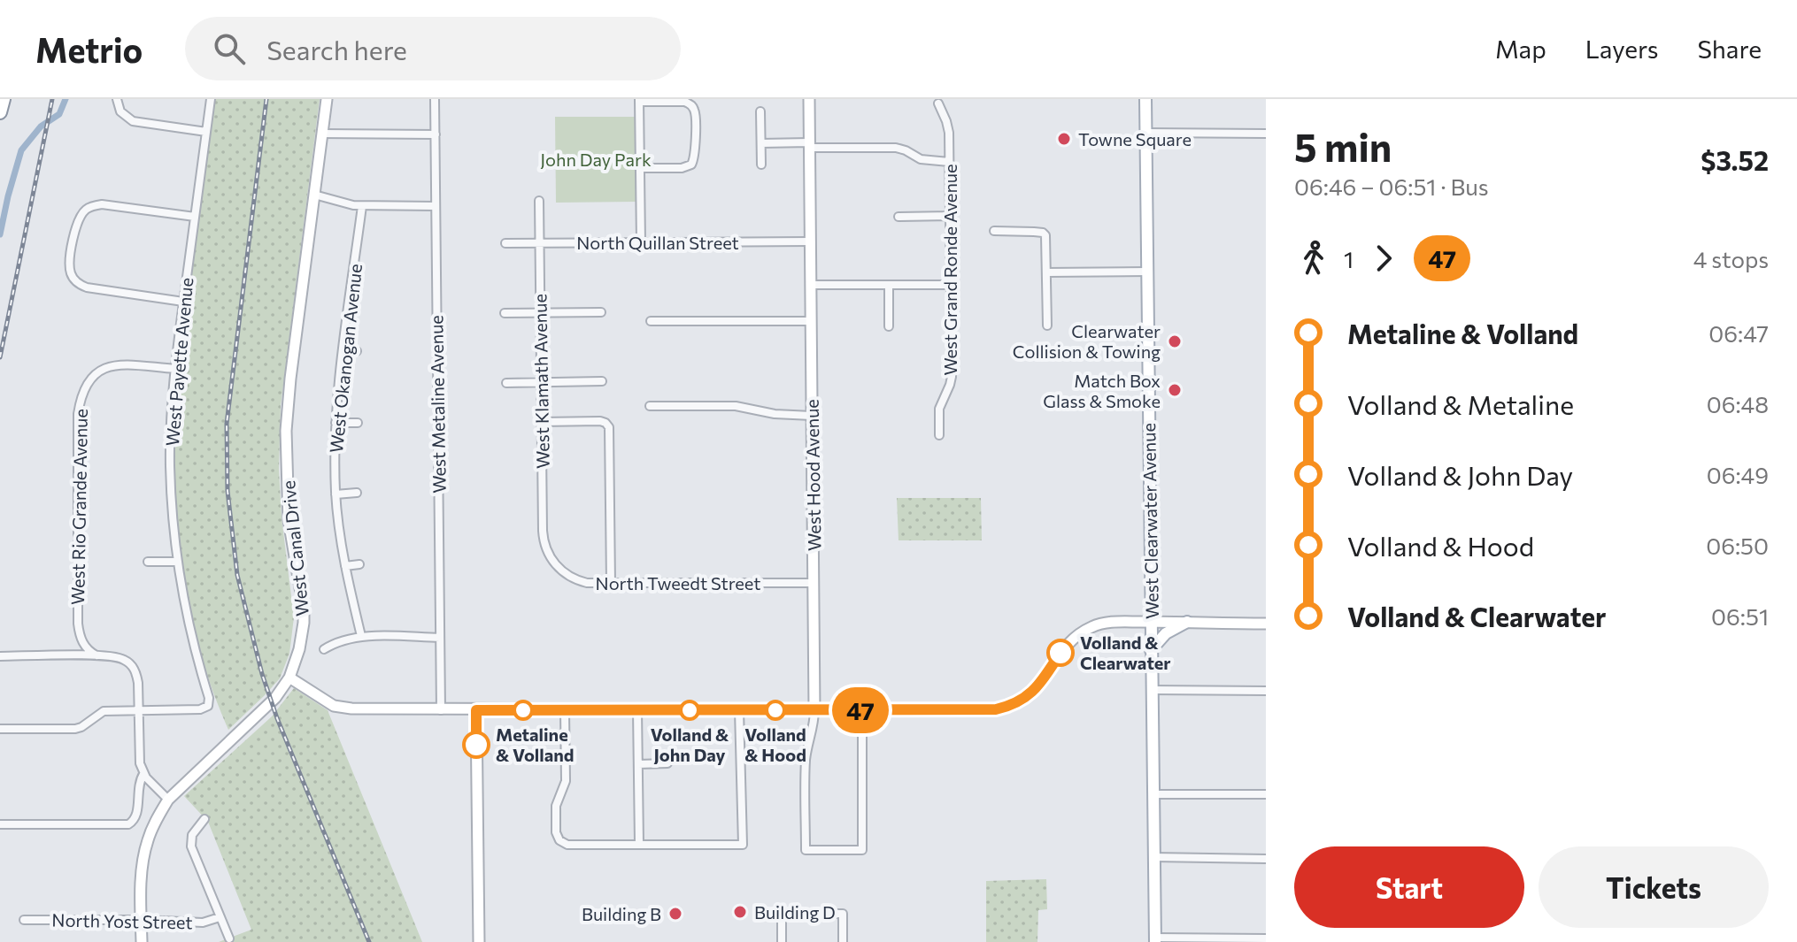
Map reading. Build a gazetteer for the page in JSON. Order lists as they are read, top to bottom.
{
  "streets": {
    "main road": ["West Clearwater Avenue"],
    "street": [
      "North Quillan Street",
      "West Grand Ronde Avenue",
      "West Okanogan Avenue",
      "West Payette Avenue",
      "West Klamath Avenue",
      "West Metaline Avenue",
      "West Hood Avenue",
      "West Rio Grande Avenue",
      "West Canal Drive",
      "North Tweedt Street",
      "North Yost Street"
    ]
  },
  "crossings": [
    ["North Quillan Street", "West Klamath Avenue"],
    ["North Quillan Street", "West Hood Avenue"],
    ["West Payette Avenue", "West Rio Grande Avenue"],
    ["West Klamath Avenue", "North Tweedt Street"],
    ["West Hood Avenue", "North Tweedt Street"],
    ["West Canal Drive", "North Yost Street"]
  ],
  "parks": ["John Day Park"],
  "places": [
    "Towne Square",
    "Clearwater Collision & Towing",
    "Match Box Glass & Smoke",
    "Volland & Clearwater",
    "Volland & John Day",
    "Volland & Hood",
    "Metaline & Volland",
    "Building D",
    "Building B"
  ],
  "lines": ["bus line 47"],
  "page": {
    "header": "Metrio",
    "search": "Search here",
    "nav": ["Map", "Layers", "Share"],
    "on_map": "47",
    "heading": ["5 min", "06:46 – 06:51 · Bus", "$3.52"],
    "legs": ["1", "47", "4 stops"],
    "list": [
      {
        "name": "Metaline & Volland",
        "value": "06:47"
      },
      {
        "name": "Volland & Metaline",
        "value": "06:48"
      },
      {
        "name": "Volland & John Day",
        "value": "06:49"
      },
      {
        "name": "Volland & Hood",
        "value": "06:50"
      },
      {
        "name": "Volland & Clearwater",
        "value": "06:51"
      }
    ],
    "buttons": ["Start", "Tickets"]
  }
}
